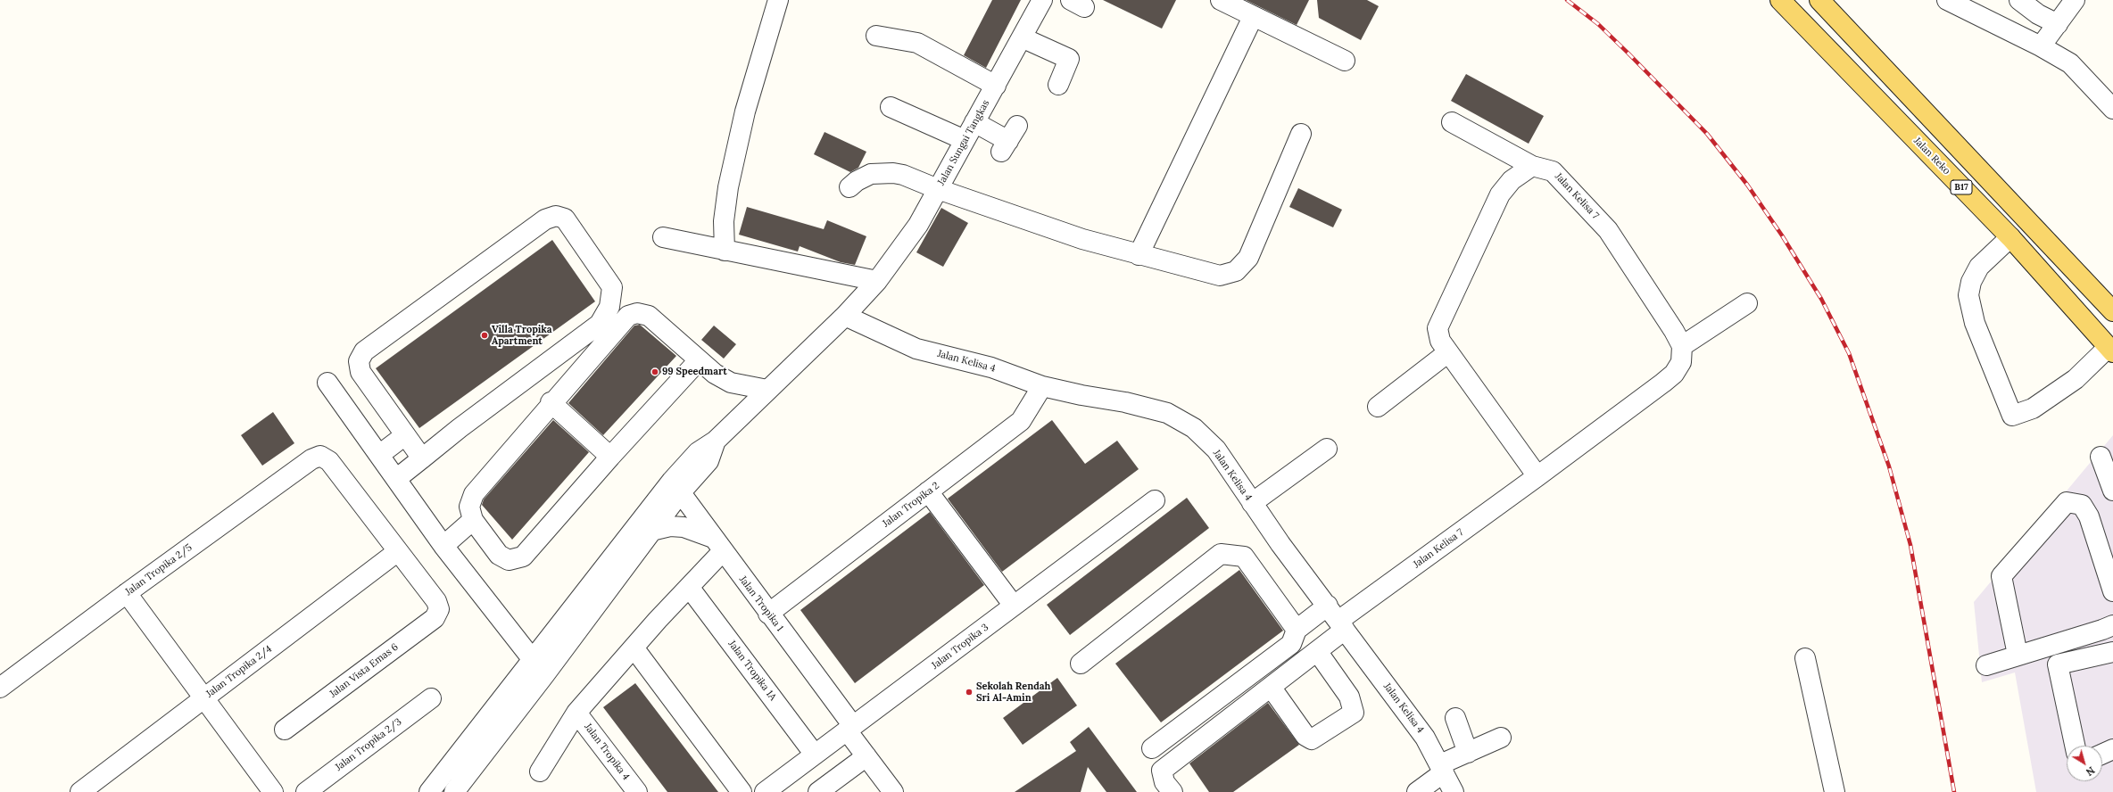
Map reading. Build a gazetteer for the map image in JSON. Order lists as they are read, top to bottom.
{
  "streets": {
    "main road": ["Jalan Reko", "B17"],
    "street": [
      "Jalan Sungai Tangkas",
      "Jalan Kelisa 7",
      "Jalan Kelisa 4",
      "Jalan Tropika 2",
      "Jalan Tropika 2/5",
      "Jalan Tropika 1",
      "Jalan Tropika 3",
      "Jalan Vista Emas 6",
      "Jalan Tropika 1A",
      "Jalan Tropika 2/4",
      "Jalan Tropika 2/3",
      "Jalan Tropika 4"
    ]
  },
  "crossings": [
    ["Jalan Sungai Tangkas", "Jalan Kelisa 4"],
    ["Jalan Kelisa 7", "Jalan Kelisa 4"],
    ["Jalan Kelisa 4", "Jalan Tropika 2"],
    ["Jalan Tropika 2", "Jalan Tropika 1"],
    ["Jalan Tropika 2/5", "Jalan Vista Emas 6"],
    ["Jalan Tropika 2/5", "Jalan Tropika 2/4"],
    ["Jalan Tropika 1", "Jalan Tropika 3"],
    ["Jalan Tropika 3", "Jalan Tropika 1A"],
    ["Jalan Vista Emas 6", "Jalan Tropika 2/4"]
  ],
  "places": ["Villa Tropika Apartment", "99 Speedmart", "Sekolah Rendah Sri Al-Amin"],
  "north": "bottom right"
}
